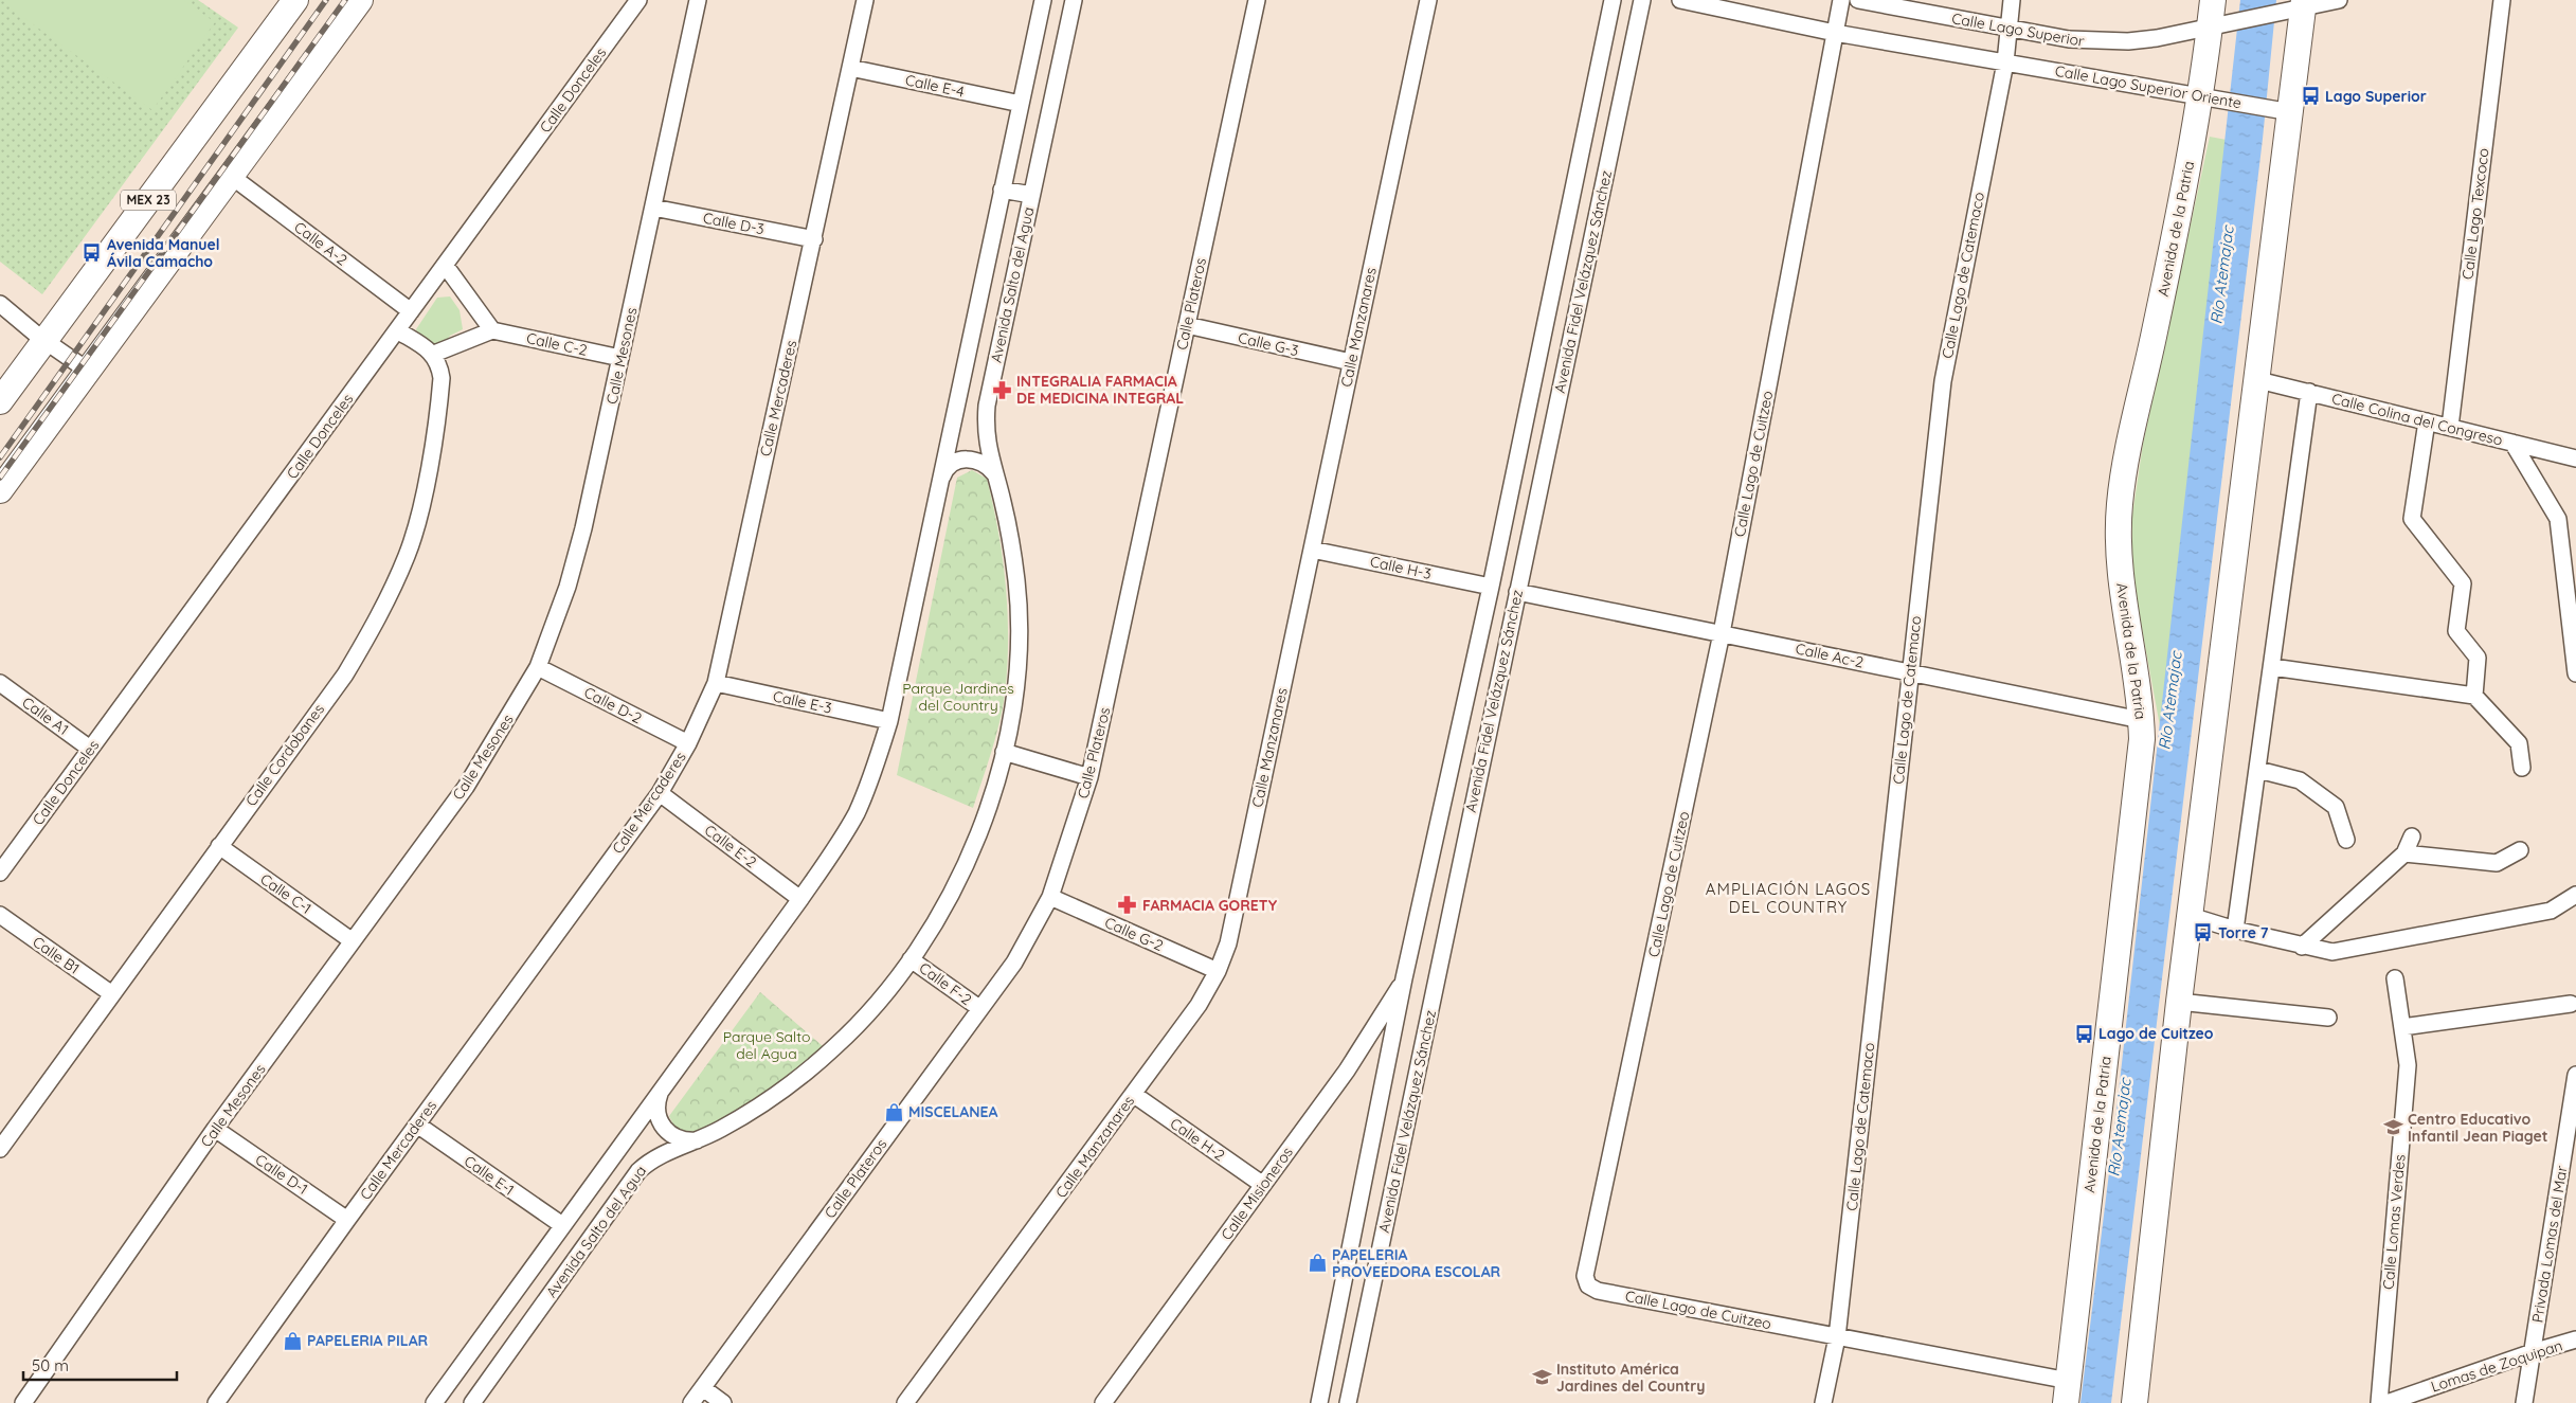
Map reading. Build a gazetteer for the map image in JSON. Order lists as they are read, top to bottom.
{
  "streets": {
    "main road": ["MEX 23", "Avenida de la Patria"],
    "street": [
      "Calle Lago Superior",
      "Calle E-4",
      "Calle Lago Superior Oriente",
      "Calle Donceles",
      "Calle Lago Texcoco",
      "Calle D-3",
      "Calle A-2",
      "Calle Lago de Catemaco",
      "Avenida Fidel Velázquez Sánchez",
      "Avenida Salto del Agua",
      "Calle Plateros",
      "Calle Manzanares",
      "Calle C-2",
      "Calle G-3",
      "Calle Mesones",
      "Calle Mercaderes",
      "Calle Colina del Congreso",
      "Calle Lago de Cuitzeo",
      "Calle H-3",
      "Calle Ac-2",
      "Calle E-3",
      "Calle D-2",
      "Calle A1",
      "Calle Cordobanes",
      "Calle E-2",
      "Calle C-1",
      "Calle G-2",
      "Calle B1",
      "Calle F-2",
      "Calle H-2",
      "Calle D-1",
      "Calle E-1",
      "Calle Misioneros",
      "Calle Lomas Verdes",
      "Privada Lomas del Mar",
      "Lomas de Zoquipan"
    ]
  },
  "crossings": [
    ["Calle Lago Superior", "Avenida de la Patria"],
    ["Calle Lago Superior", "Calle Lago de Catemaco"],
    ["Calle E-4", "Avenida Salto del Agua"],
    ["Calle E-4", "Calle Mercaderes"],
    ["Calle Lago Superior Oriente", "Avenida de la Patria"],
    ["Calle Lago Superior Oriente", "Calle Lago de Catemaco"],
    ["Calle Donceles", "Calle A-2"],
    ["Calle Donceles", "Calle A1"],
    ["Calle Lago Texcoco", "Calle Colina del Congreso"],
    ["Calle D-3", "Calle Mesones"],
    ["Calle D-3", "Calle Mercaderes"],
    ["Avenida de la Patria", "Calle Lago de Cuitzeo"],
    ["Avenida de la Patria", "Calle Ac-2"],
    ["Calle Lago de Catemaco", "Calle Lago de Cuitzeo"],
    ["Calle Lago de Catemaco", "Calle Ac-2"],
    ["Avenida Fidel Velázquez Sánchez", "Calle H-3"],
    ["Avenida Fidel Velázquez Sánchez", "Calle Ac-2"],
    ["Avenida Fidel Velázquez Sánchez", "Calle Misioneros"],
    ["Avenida Salto del Agua", "Calle E-3"],
    ["Avenida Salto del Agua", "Calle E-2"],
    ["Avenida Salto del Agua", "Calle F-2"],
    ["Avenida Salto del Agua", "Calle E-1"],
    ["Calle Plateros", "Calle G-3"],
    ["Calle Plateros", "Calle G-2"],
    ["Calle Plateros", "Calle F-2"],
    ["Calle Manzanares", "Calle G-3"],
    ["Calle Manzanares", "Calle H-3"],
    ["Calle Manzanares", "Calle G-2"],
    ["Calle Manzanares", "Calle H-2"],
    ["Calle C-2", "Calle Mesones"],
    ["Calle Mesones", "Calle D-2"],
    ["Calle Mesones", "Calle C-1"],
    ["Calle Mesones", "Calle D-1"],
    ["Calle Mercaderes", "Calle E-3"],
    ["Calle Mercaderes", "Calle D-2"],
    ["Calle Mercaderes", "Calle E-2"],
    ["Calle Mercaderes", "Calle D-1"],
    ["Calle Mercaderes", "Calle E-1"],
    ["Calle Lago de Cuitzeo", "Calle Ac-2"],
    ["Calle Cordobanes", "Calle C-1"],
    ["Calle Cordobanes", "Calle B1"],
    ["Calle H-2", "Calle Misioneros"],
    ["Privada Lomas del Mar", "Lomas de Zoquipan"]
  ],
  "districts": ["AMPLIACIÓN LAGOS DEL COUNTRY"],
  "water": ["Río Atemajac"],
  "parks": ["Parque Jardines del Country", "Parque Salto del Agua"],
  "places": {
    "bus stop": [
      "Lago Superior",
      "Avenida Manuel Ávila Camacho",
      "Torre 7",
      "Lago de Cuitzeo"
    ],
    "pharmacy": ["INTEGRALIA FARMACIA DE MEDICINA INTEGRAL", "FARMACIA GORETY"],
    "shop": ["MISCELANEA", "PAPELERIA PROVEEDORA ESCOLAR", "PAPELERIA PILAR"],
    "school or university": ["Centro Educativo Infantil Jean Piaget", "Instituto América Jardines del Country"]
  },
  "scale_bar": "50 m"
}
